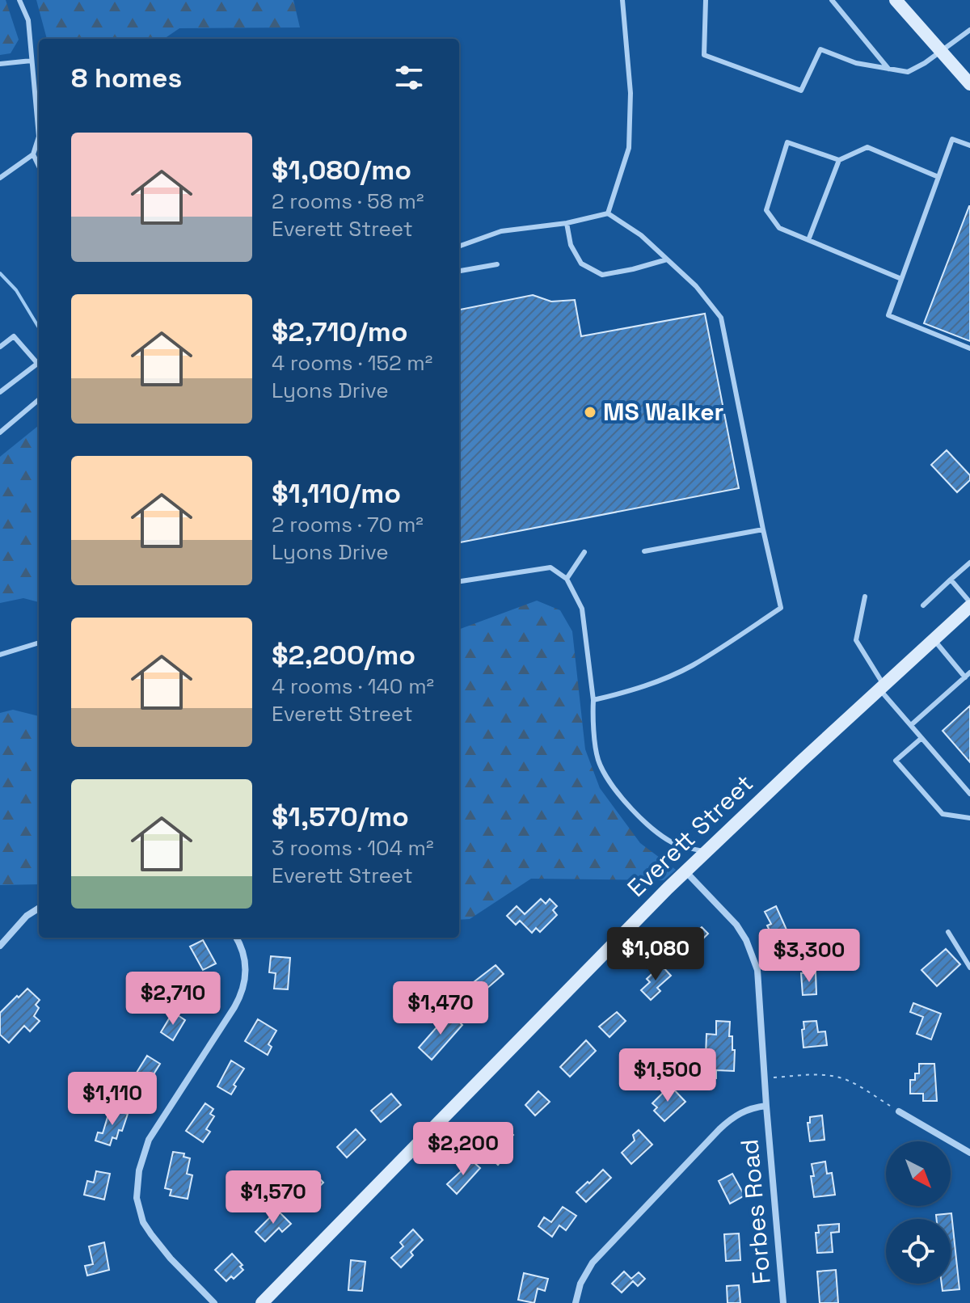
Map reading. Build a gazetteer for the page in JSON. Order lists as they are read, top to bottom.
{
  "streets": {
    "street": ["Everett Street", "Forbes Road"]
  },
  "crossings": [
    ["Everett Street", "Forbes Road"]
  ],
  "places": ["MS Walker"],
  "north": "bottom right",
  "page": {
    "heading": "8 homes",
    "list": [
      {
        "name": "$1,080/mo",
        "note": "2 rooms · 58 m² · Everett Street"
      },
      {
        "name": "$2,710/mo",
        "note": "4 rooms · 152 m² · Lyons Drive"
      },
      {
        "name": "$1,110/mo",
        "note": "2 rooms · 70 m² · Lyons Drive"
      },
      {
        "name": "$2,200/mo",
        "note": "4 rooms · 140 m² · Everett Street"
      },
      {
        "name": "$1,570/mo",
        "note": "3 rooms · 104 m² · Everett Street"
      }
    ],
    "price": [
      "$1,080",
      "$3,300",
      "$2,710",
      "$1,470",
      "$1,500",
      "$1,110",
      "$2,200",
      "$1,570"
    ]
  }
}
